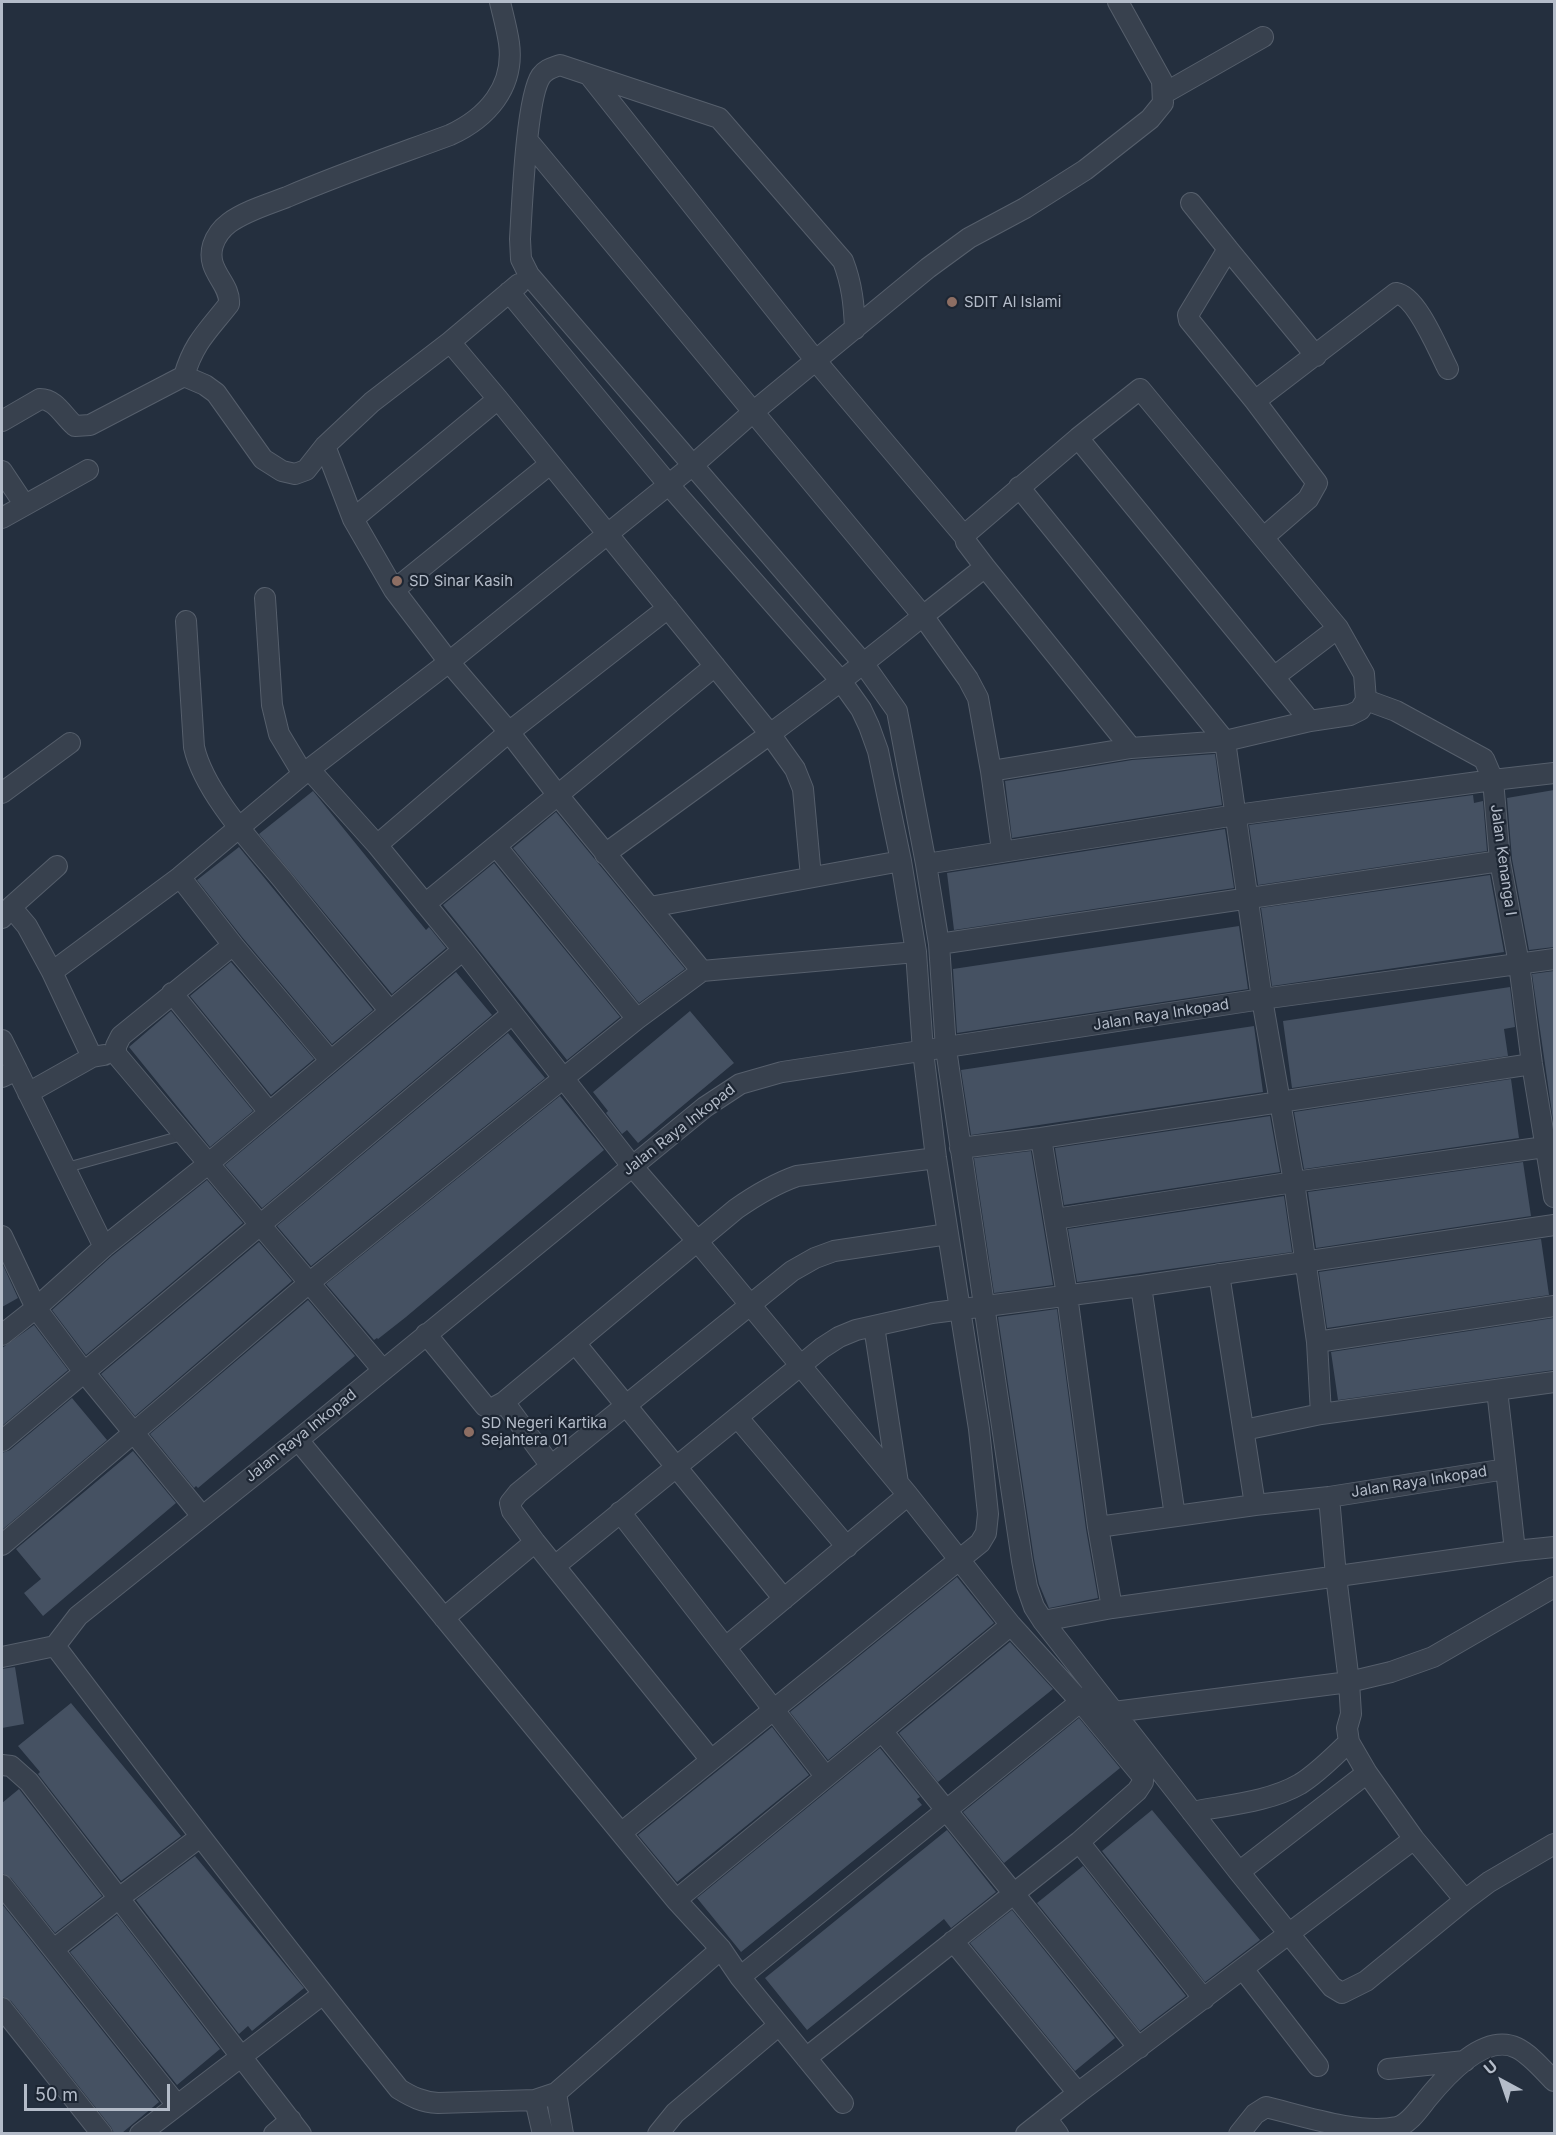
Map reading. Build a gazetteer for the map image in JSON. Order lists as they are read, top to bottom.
{
  "streets": {
    "street": ["Jalan Kenanga I", "Jalan Raya Inkopad"]
  },
  "crossings": [
    ["Jalan Kenanga I", "Jalan Raya Inkopad"]
  ],
  "places": ["SDIT Al Islami", "SD Sinar Kasih", "SD Negeri Kartika Sejahtera 01"],
  "scale_bar": "50 m",
  "north": "top left"
}
